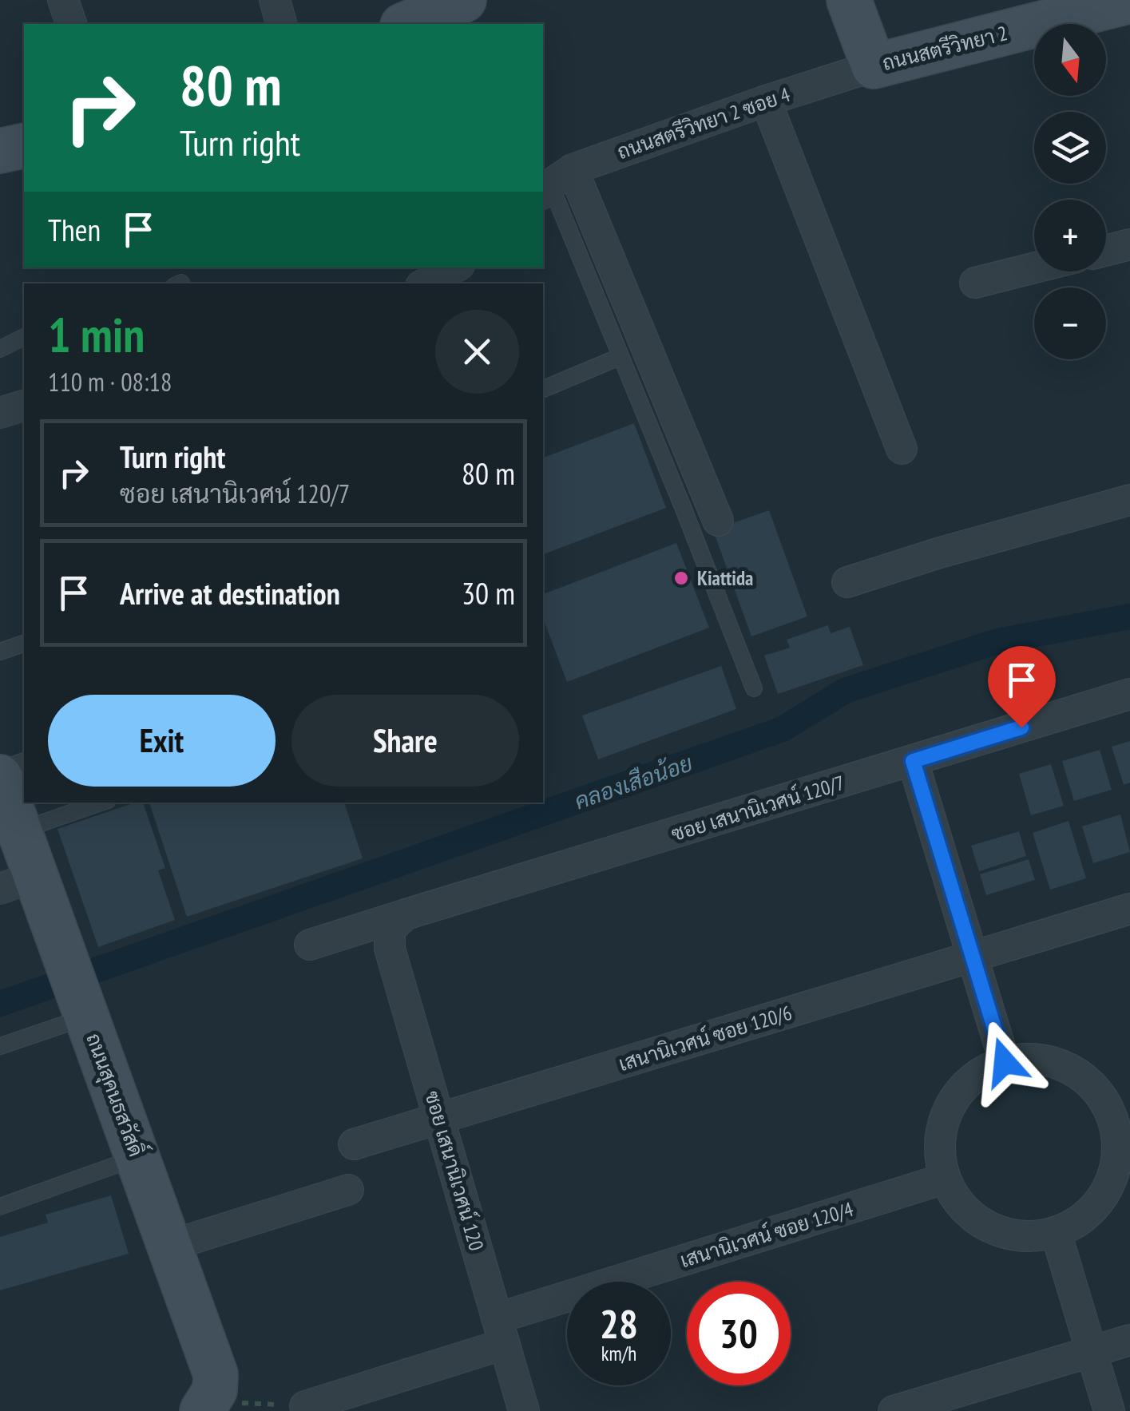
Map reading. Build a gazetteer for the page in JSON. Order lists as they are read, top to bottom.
{
  "streets": {
    "main road": ["ถนนสตรีวิทยา 2", "ถนนสุคนธสวัสดิ์"],
    "street": [
      "ถนนสตรีวิทยา 2 ซอย 4",
      "ซอย เสนานิเวศน์ 120/7",
      "เสนานิเวศน์ ซอย 120/6",
      "ซอย เสนานิเวศน์ 120",
      "เสนานิเวศน์ ซอย 120/4"
    ]
  },
  "crossings": [
    ["ถนนสตรีวิทยา 2", "ถนนสตรีวิทยา 2 ซอย 4"],
    ["ซอย เสนานิเวศน์ 120/7", "ซอย เสนานิเวศน์ 120"],
    ["เสนานิเวศน์ ซอย 120/6", "ซอย เสนานิเวศน์ 120"],
    ["ซอย เสนานิเวศน์ 120", "เสนานิเวศน์ ซอย 120/4"]
  ],
  "water": ["คลองเสือน้อย"],
  "places": ["Kiattida"],
  "north": "bottom",
  "page": {
    "map_buttons": ["+", "−"],
    "turn": ["80 m", "Turn right"],
    "then": "Then",
    "heading": ["1 min", "110 m · 08:18"],
    "list": [
      {
        "name": "Turn right",
        "note": "ซอย เสนานิเวศน์ 120/7",
        "value": "80 m"
      },
      {
        "name": "Arrive at destination",
        "value": "30 m"
      }
    ],
    "buttons": ["Exit", "Share"],
    "speed": "28 km/h",
    "limit": "30"
  }
}
